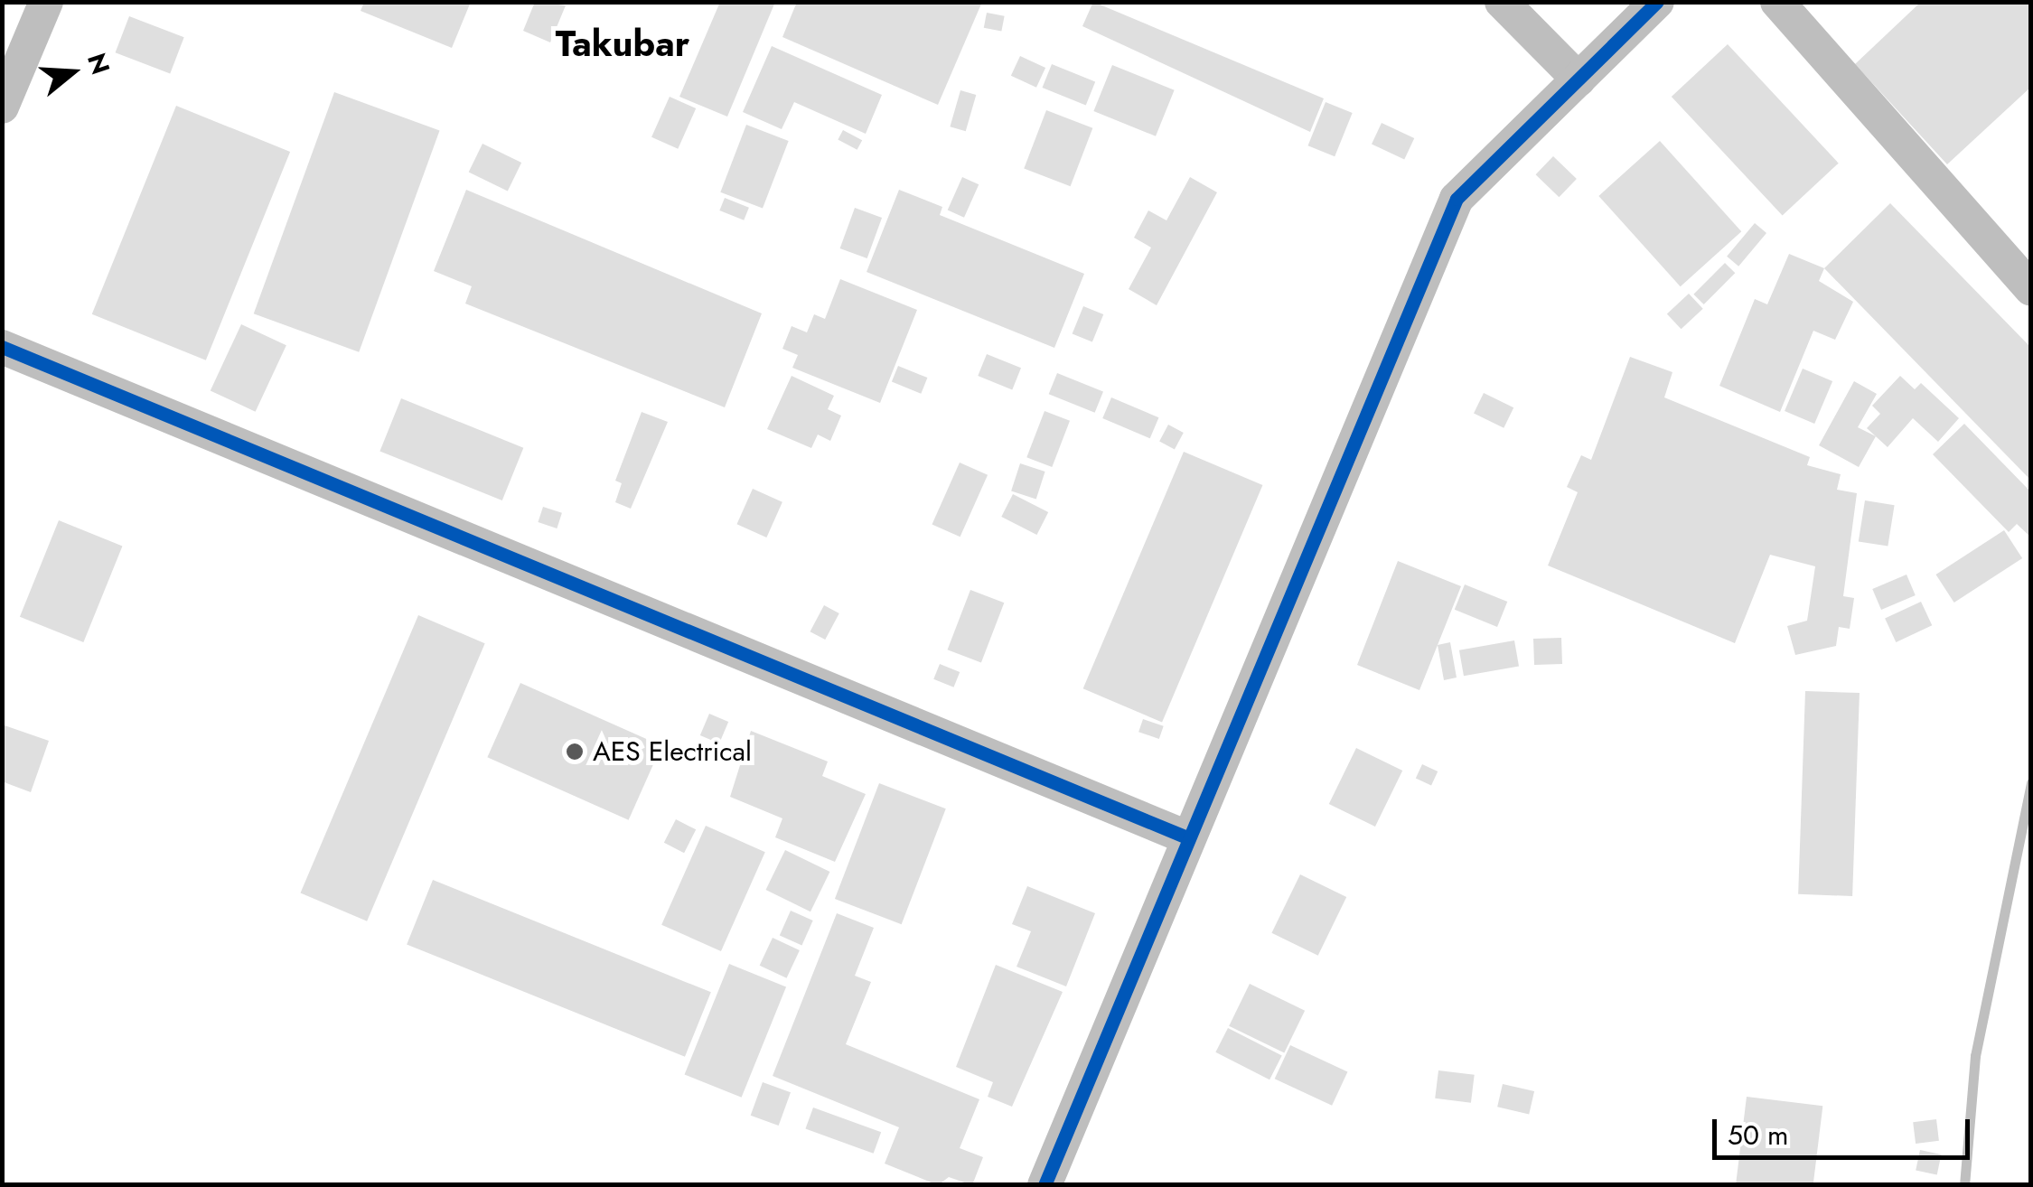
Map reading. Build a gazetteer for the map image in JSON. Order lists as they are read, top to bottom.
{
  "districts": ["Takubar"],
  "places": ["AES Electrical"],
  "scale_bar": "50 m",
  "north": "right"
}
